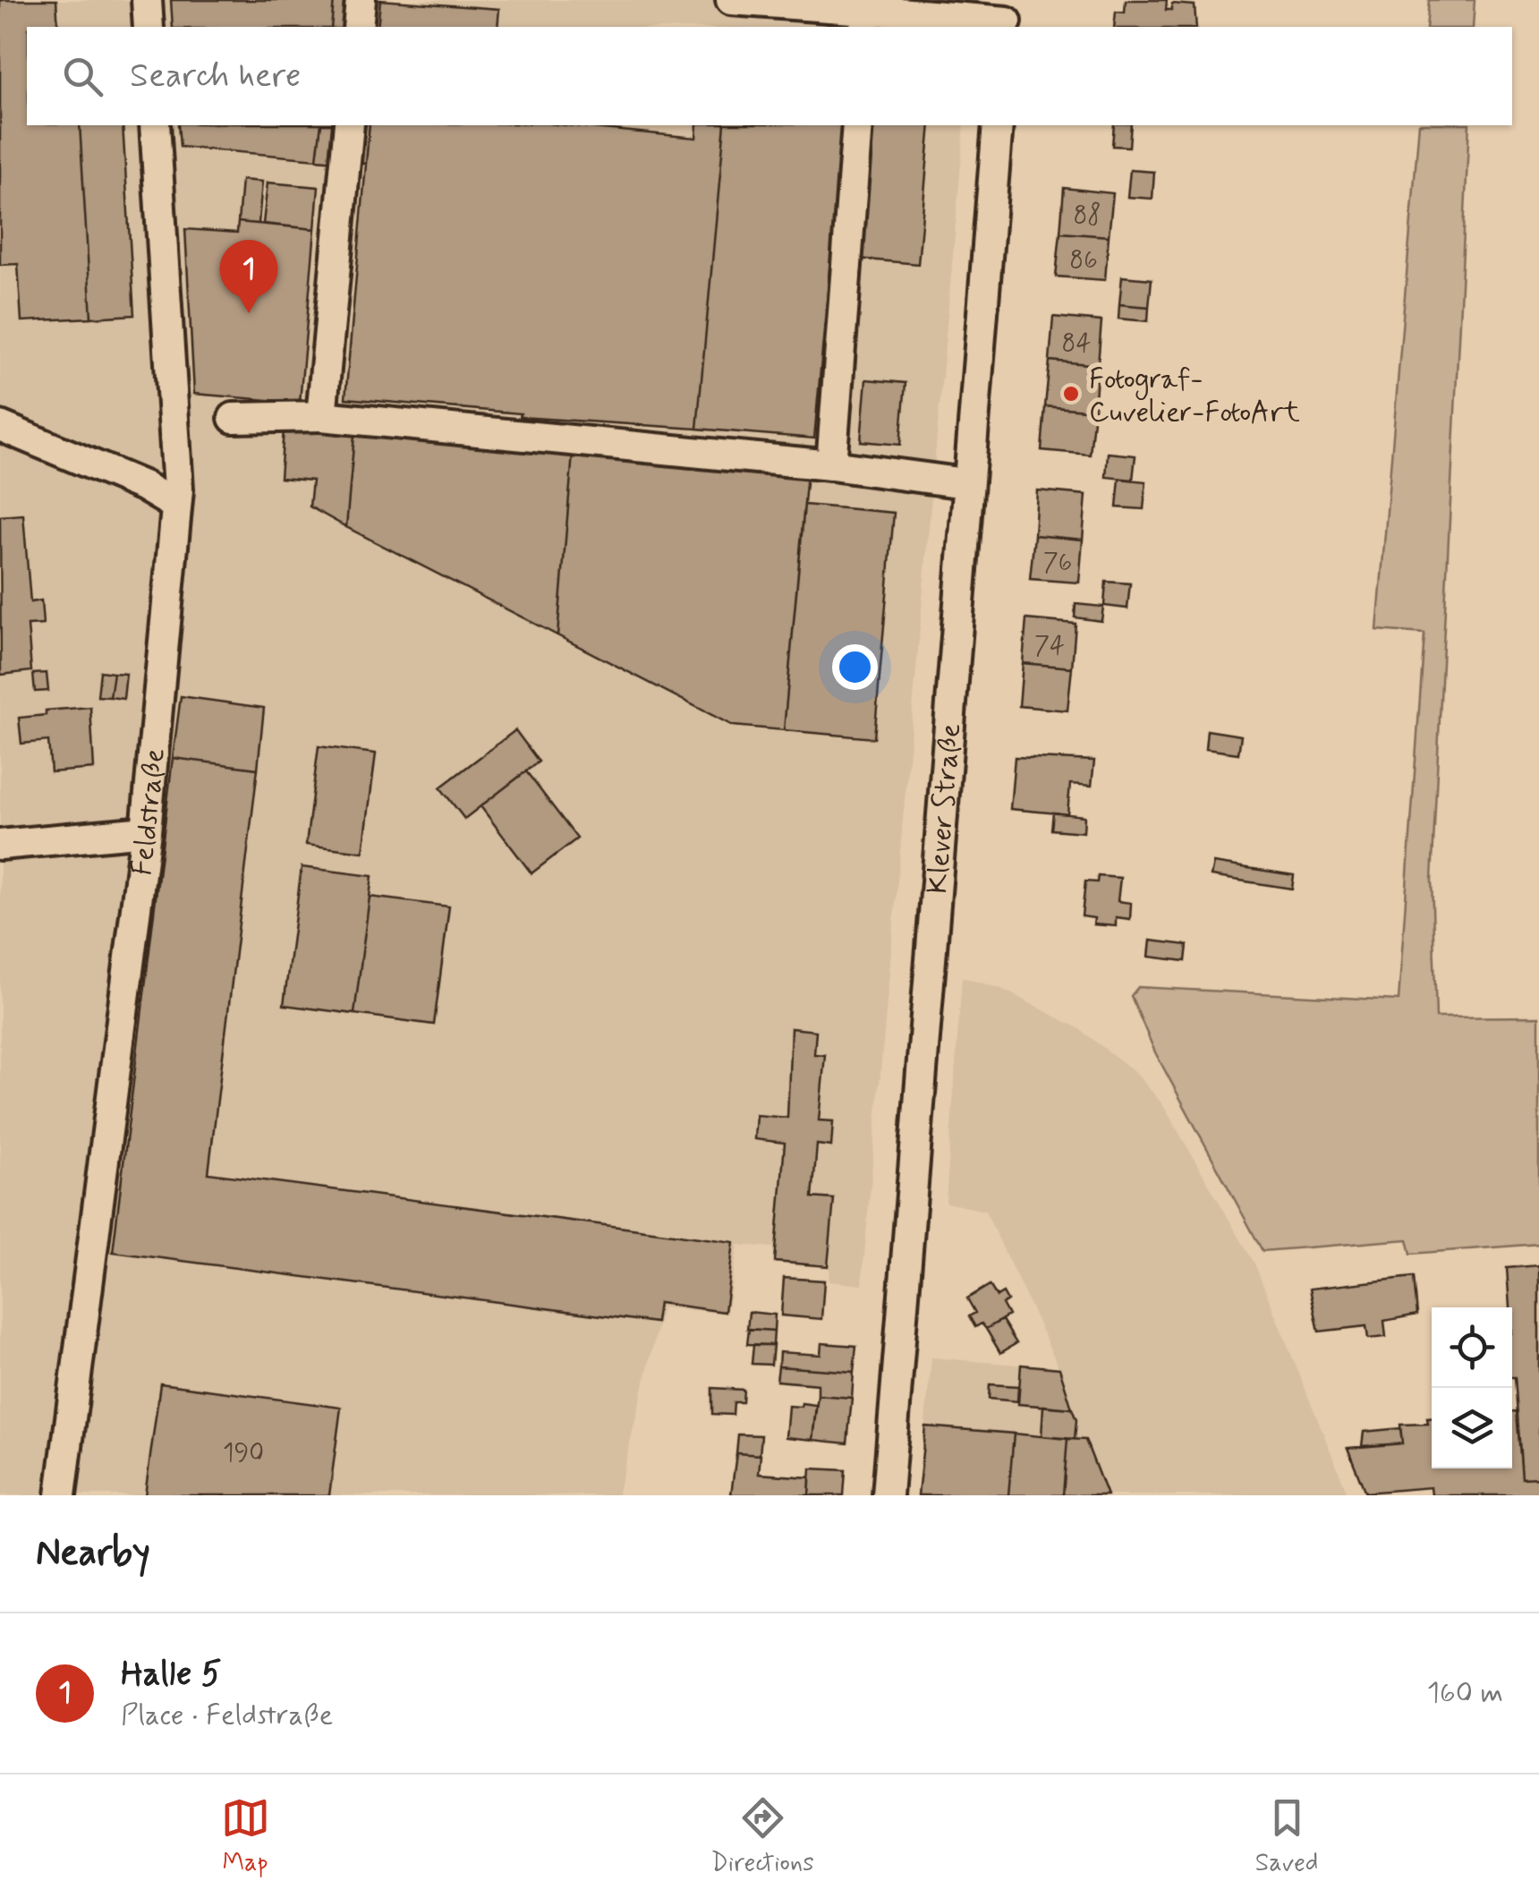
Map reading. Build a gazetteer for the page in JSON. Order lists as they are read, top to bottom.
{
  "streets": {
    "street": ["Klever Straße", "Feldstraße"]
  },
  "places": ["Fotograf- Cuvelier-FotoArt"],
  "house_numbers": [
    "88",
    "86",
    "84",
    "76",
    "74",
    "190"
  ],
  "page": {
    "search": "Search here",
    "pins": "1",
    "heading": "Nearby",
    "list": [
      {
        "mark": "1",
        "name": "Halle 5",
        "note": "Place · Feldstraße",
        "value": "160 m"
      }
    ],
    "nav": ["Map", "Directions", "Saved"]
  }
}
